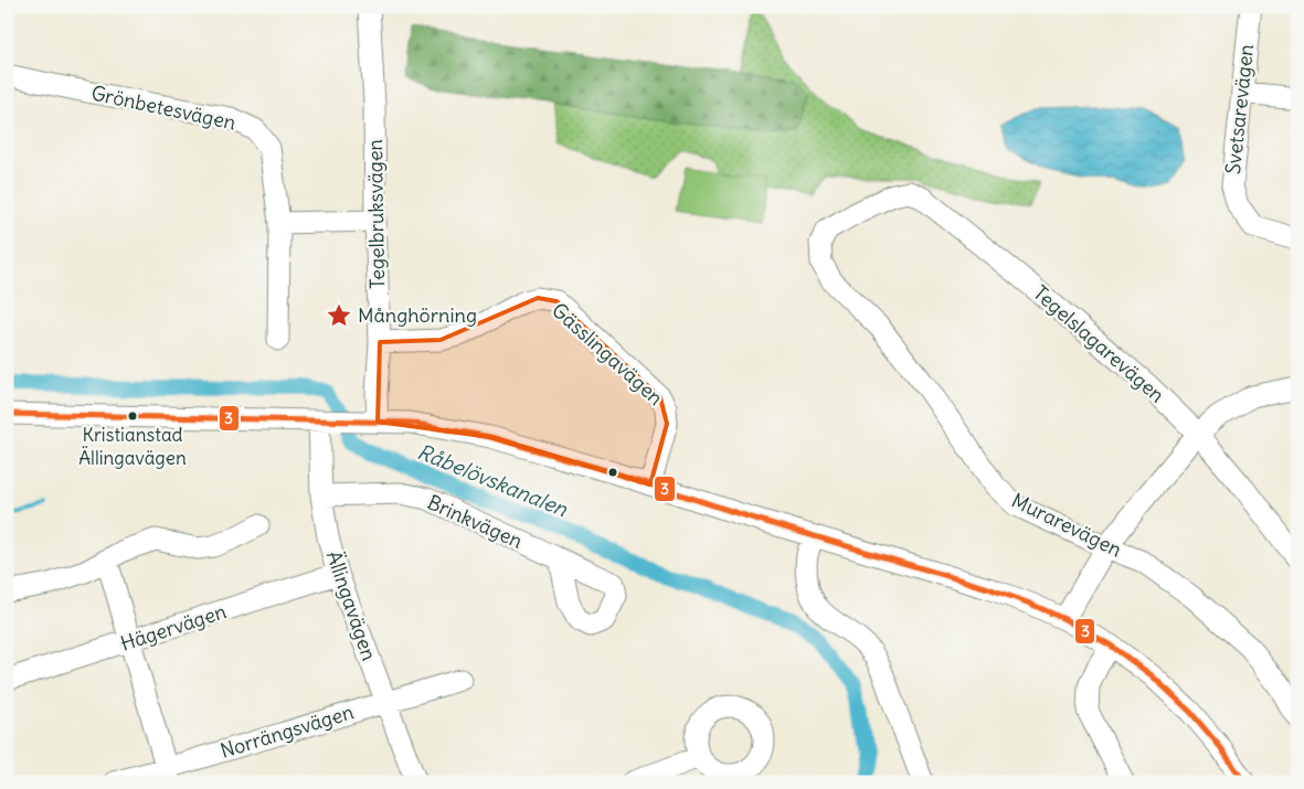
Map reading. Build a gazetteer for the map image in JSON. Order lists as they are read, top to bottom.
{
  "streets": {
    "street": [
      "Grönbetesvägen",
      "Svetsarevägen",
      "Tegelbruksvägen",
      "Tegelslagarevägen",
      "Gässlingavägen",
      "Brinkvägen",
      "Murarevägen",
      "Ällingavägen",
      "Hägervägen",
      "Norrängsvägen"
    ]
  },
  "crossings": [
    ["Tegelbruksvägen", "Gässlingavägen"],
    ["Tegelslagarevägen", "Murarevägen"],
    ["Brinkvägen", "Ällingavägen"],
    ["Ällingavägen", "Hägervägen"],
    ["Ällingavägen", "Norrängsvägen"]
  ],
  "water": ["Råbelövskanalen"],
  "places": {
    "place": ["Månghörning"],
    "other": ["Kristianstad Ällingavägen"]
  },
  "lines": ["transit line 3"]
}
